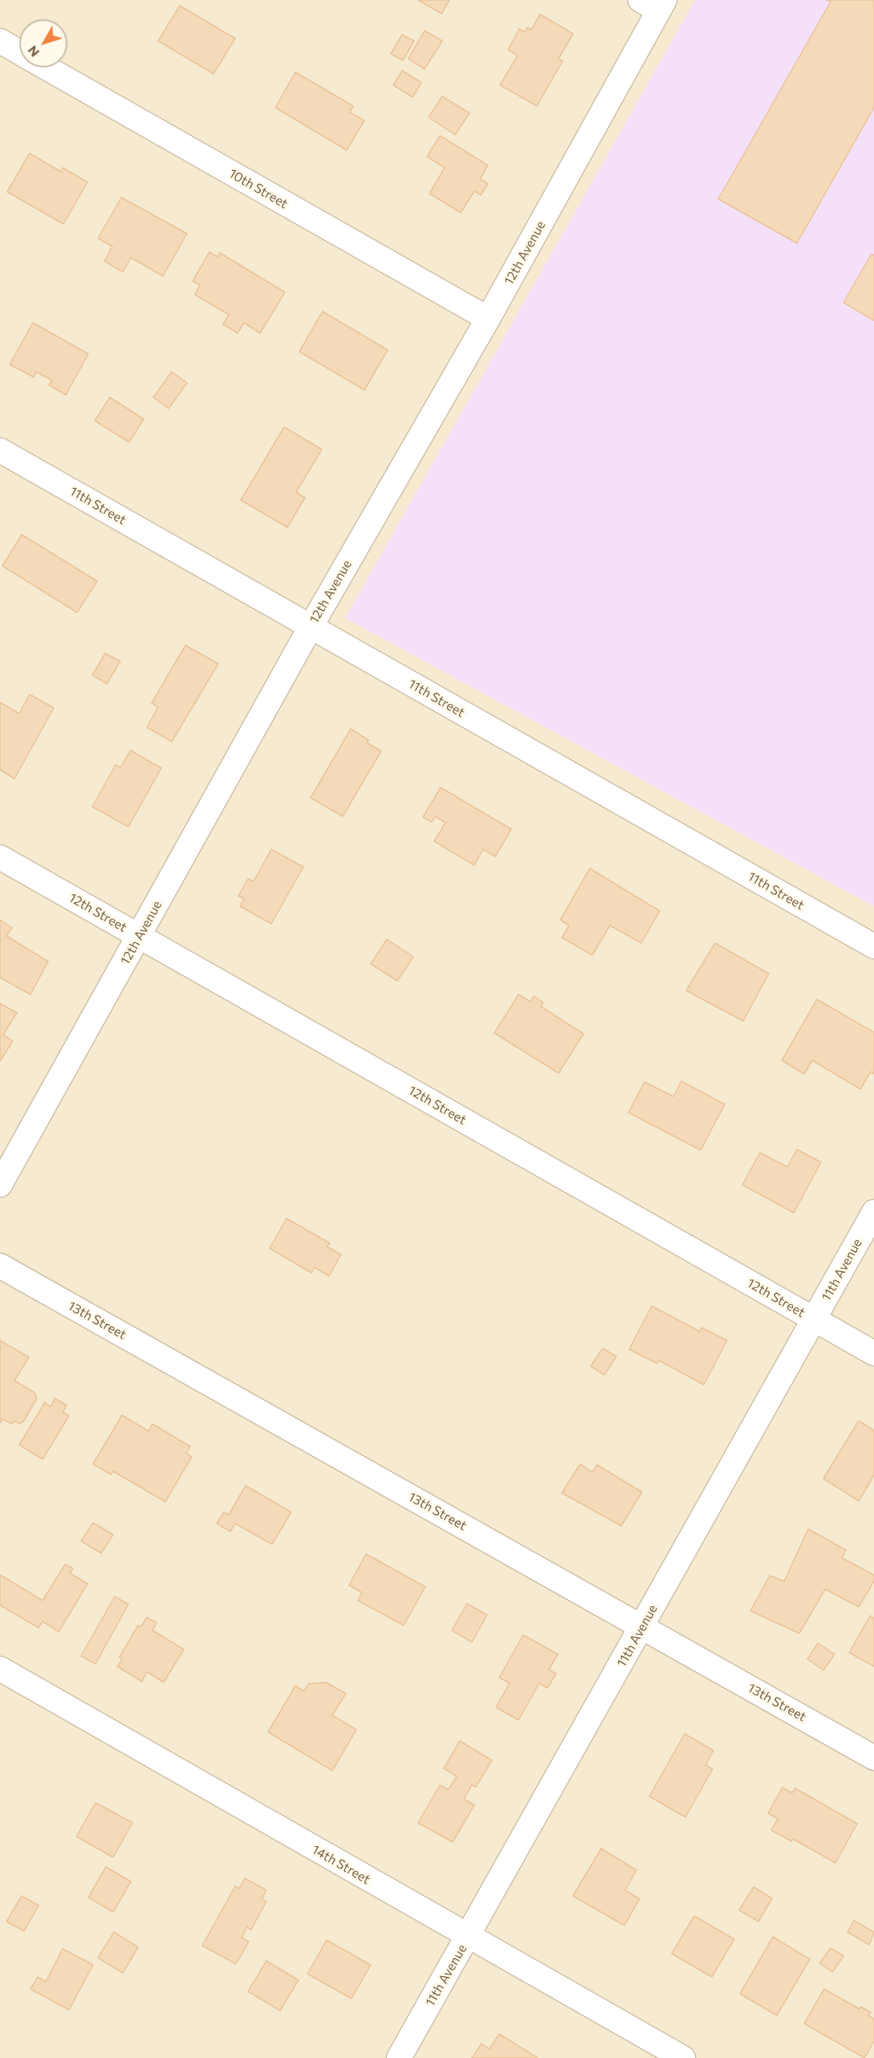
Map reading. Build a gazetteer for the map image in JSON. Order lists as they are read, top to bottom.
{
  "streets": {
    "street": [
      "10th Street",
      "12th Avenue",
      "11th Street",
      "12th Street",
      "11th Avenue",
      "13th Street",
      "14th Street"
    ]
  },
  "crossings": [
    ["10th Street", "12th Avenue"],
    ["12th Avenue", "11th Street"],
    ["12th Avenue", "12th Street"],
    ["12th Street", "11th Avenue"],
    ["11th Avenue", "13th Street"],
    ["11th Avenue", "14th Street"]
  ],
  "north": "bottom left"
}
